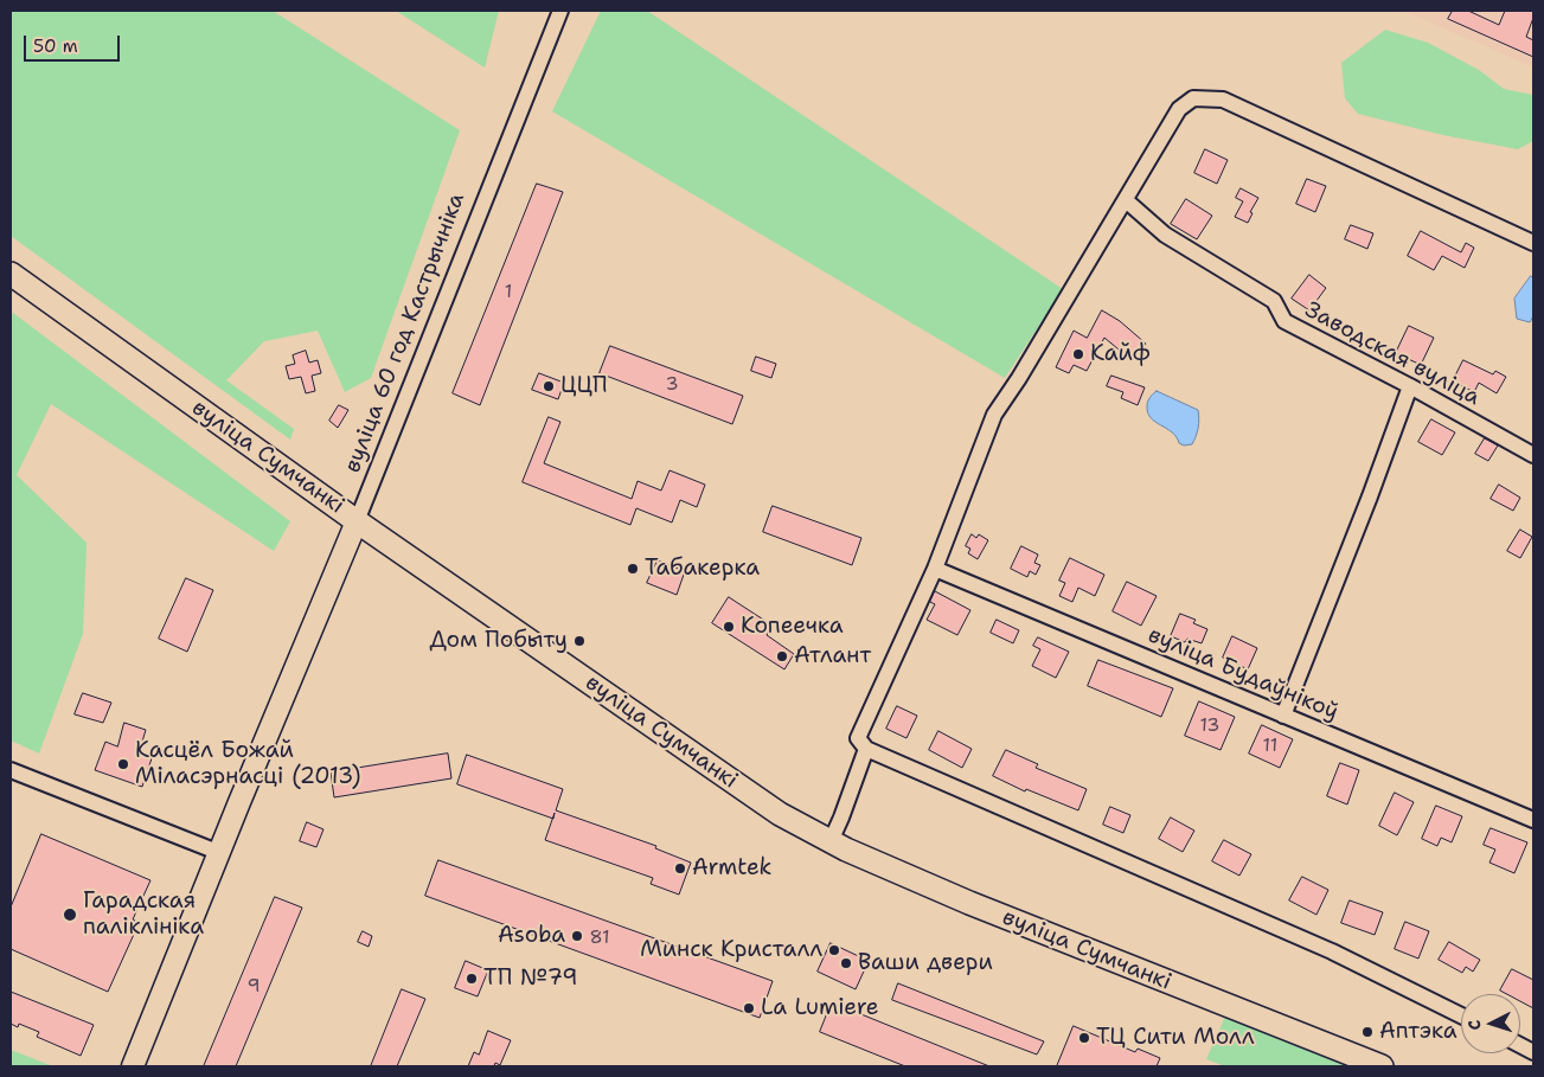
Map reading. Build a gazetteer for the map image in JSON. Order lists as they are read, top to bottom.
{
  "streets": {
    "main road": ["вуліца Сумчанкі"],
    "street": ["вуліца 60 год Кастрычніка", "Заводская вуліца", "вуліца Будаўнікоў"]
  },
  "crossings": [
    ["вуліца 60 год Кастрычніка", "вуліца Сумчанкі"]
  ],
  "places": [
    "Кайф",
    "ЦЦП",
    "Табакерка",
    "Копеечка",
    "Дом Побыту",
    "Атлант",
    "Касцёл Божай Міласэрнасці (2013)",
    "Armtek",
    "Гарадская паліклініка",
    "Asoba",
    "Минск Кристалл",
    "Ваши двери",
    "ТП №79",
    "La Lumiere",
    "Аптэка",
    "ТЦ Сити Молл"
  ],
  "house_numbers": [
    "1",
    "3",
    "13",
    "11",
    "81",
    "9"
  ],
  "scale_bar": "50 m",
  "north": "left"
}
